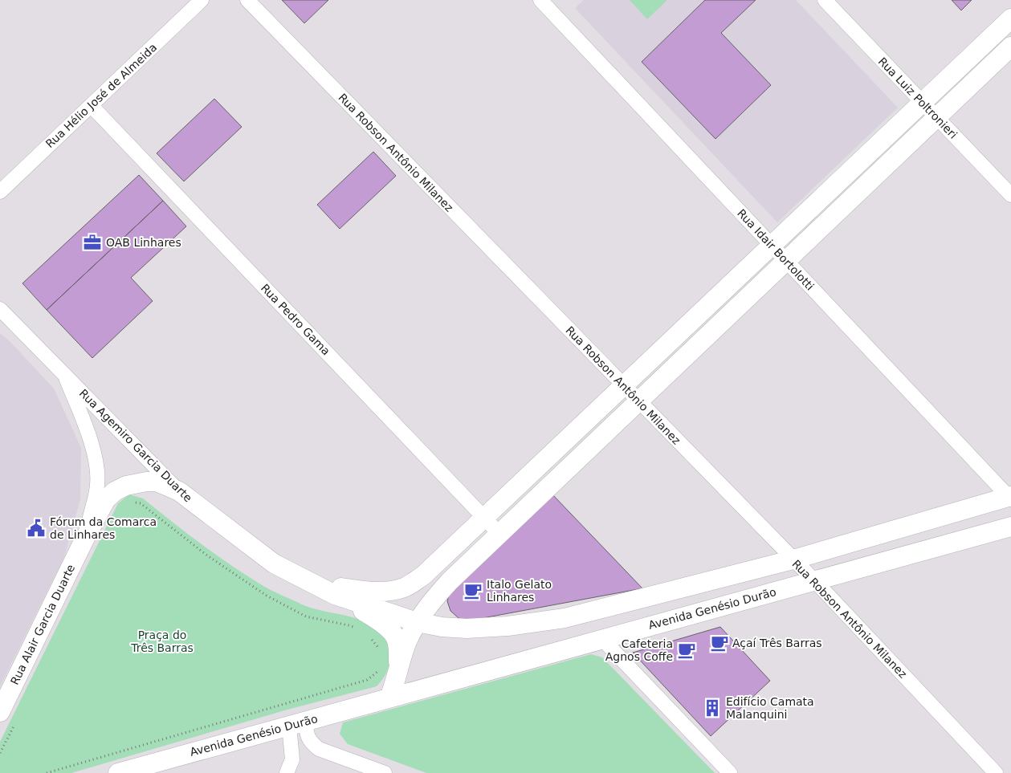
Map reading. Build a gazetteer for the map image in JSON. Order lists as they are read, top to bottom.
{
  "streets": {
    "main road": ["Rua Agemiro Garcia Duarte", "Avenida Genésio Durão", "Rua Alair Garcia Duarte"],
    "street": [
      "Rua Hélio José de Almeida",
      "Rua Luiz Poltronieri",
      "Rua Robson Antônio Milanez",
      "Rua Idair Bortolotti",
      "Rua Pedro Gama"
    ]
  },
  "crossings": [
    ["Rua Hélio José de Almeida", "Rua Pedro Gama"],
    ["Rua Robson Antônio Milanez", "Rua Agemiro Garcia Duarte"],
    ["Rua Robson Antônio Milanez", "Avenida Genésio Durão"],
    ["Rua Idair Bortolotti", "Rua Agemiro Garcia Duarte"],
    ["Rua Agemiro Garcia Duarte", "Rua Alair Garcia Duarte"]
  ],
  "parks": ["Praça do Três Barras"],
  "places": {
    "office": ["OAB Linhares"],
    "public building": ["Fórum da Comarca de Linhares"],
    "cafe": ["Italo Gelato Linhares", "Açaí Três Barras", "Cafeteria Agnos Coffe"],
    "building": ["Edifício Camata Malanquini"]
  }
}
